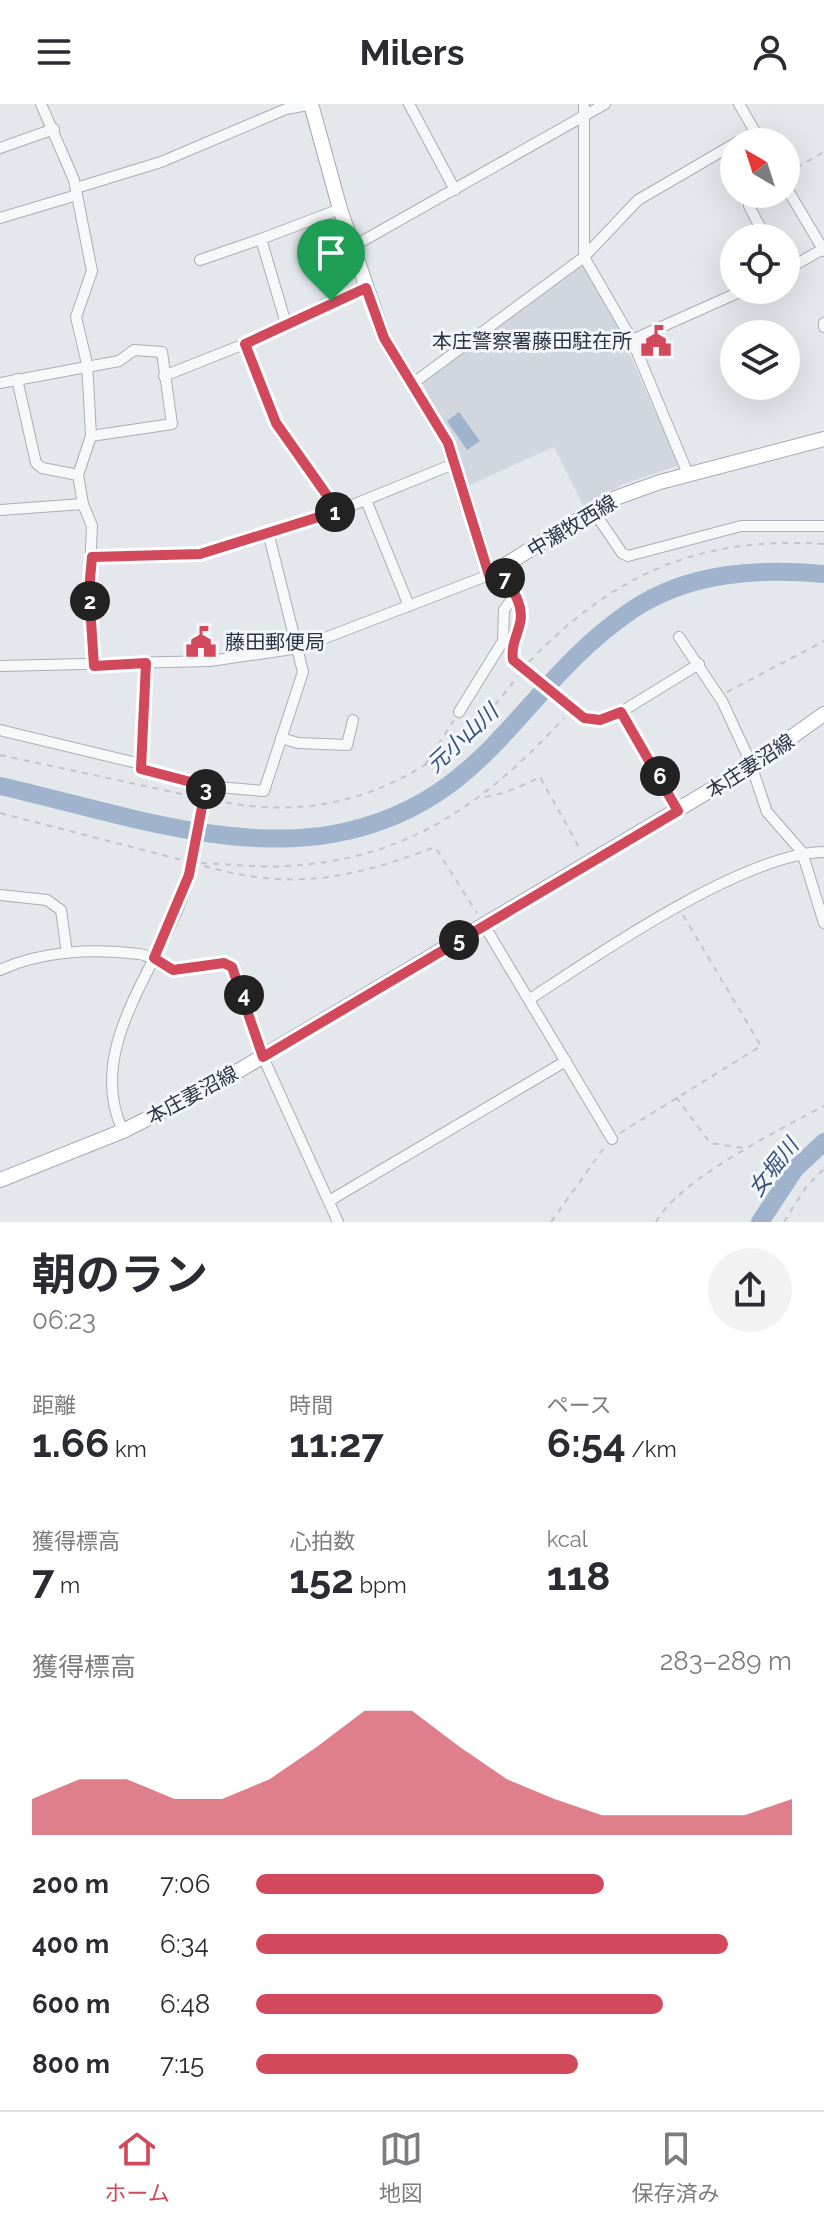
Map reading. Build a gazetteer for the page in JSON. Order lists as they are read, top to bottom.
{
  "streets": {
    "main road": ["中瀬牧西線", "本庄妻沼線"]
  },
  "water": ["元小山川", "女堀川"],
  "places": {
    "public building": ["本庄警察署藤田駐在所", "藤田郵便局"]
  },
  "north": "top left",
  "page": {
    "header": "Milers",
    "pins": [
      "1",
      "7",
      "2",
      "6",
      "3",
      "5",
      "4"
    ],
    "heading": ["朝のラン", "06:23"],
    "stats": [
      ["距離", "1.66 km"],
      ["時間", "11:27"],
      ["ペース", "6:54 /km"],
      ["獲得標高", "7 m"],
      ["心拍数", "152 bpm"],
      ["kcal", "118"]
    ],
    "chart": ["獲得標高", "283–289 m"],
    "list": [
      {
        "name": "200 m",
        "note": "7:06"
      },
      {
        "name": "400 m",
        "note": "6:34"
      },
      {
        "name": "600 m",
        "note": "6:48"
      },
      {
        "name": "800 m",
        "note": "7:15"
      }
    ],
    "tabs": ["ホーム", "地図", "保存済み"]
  }
}
